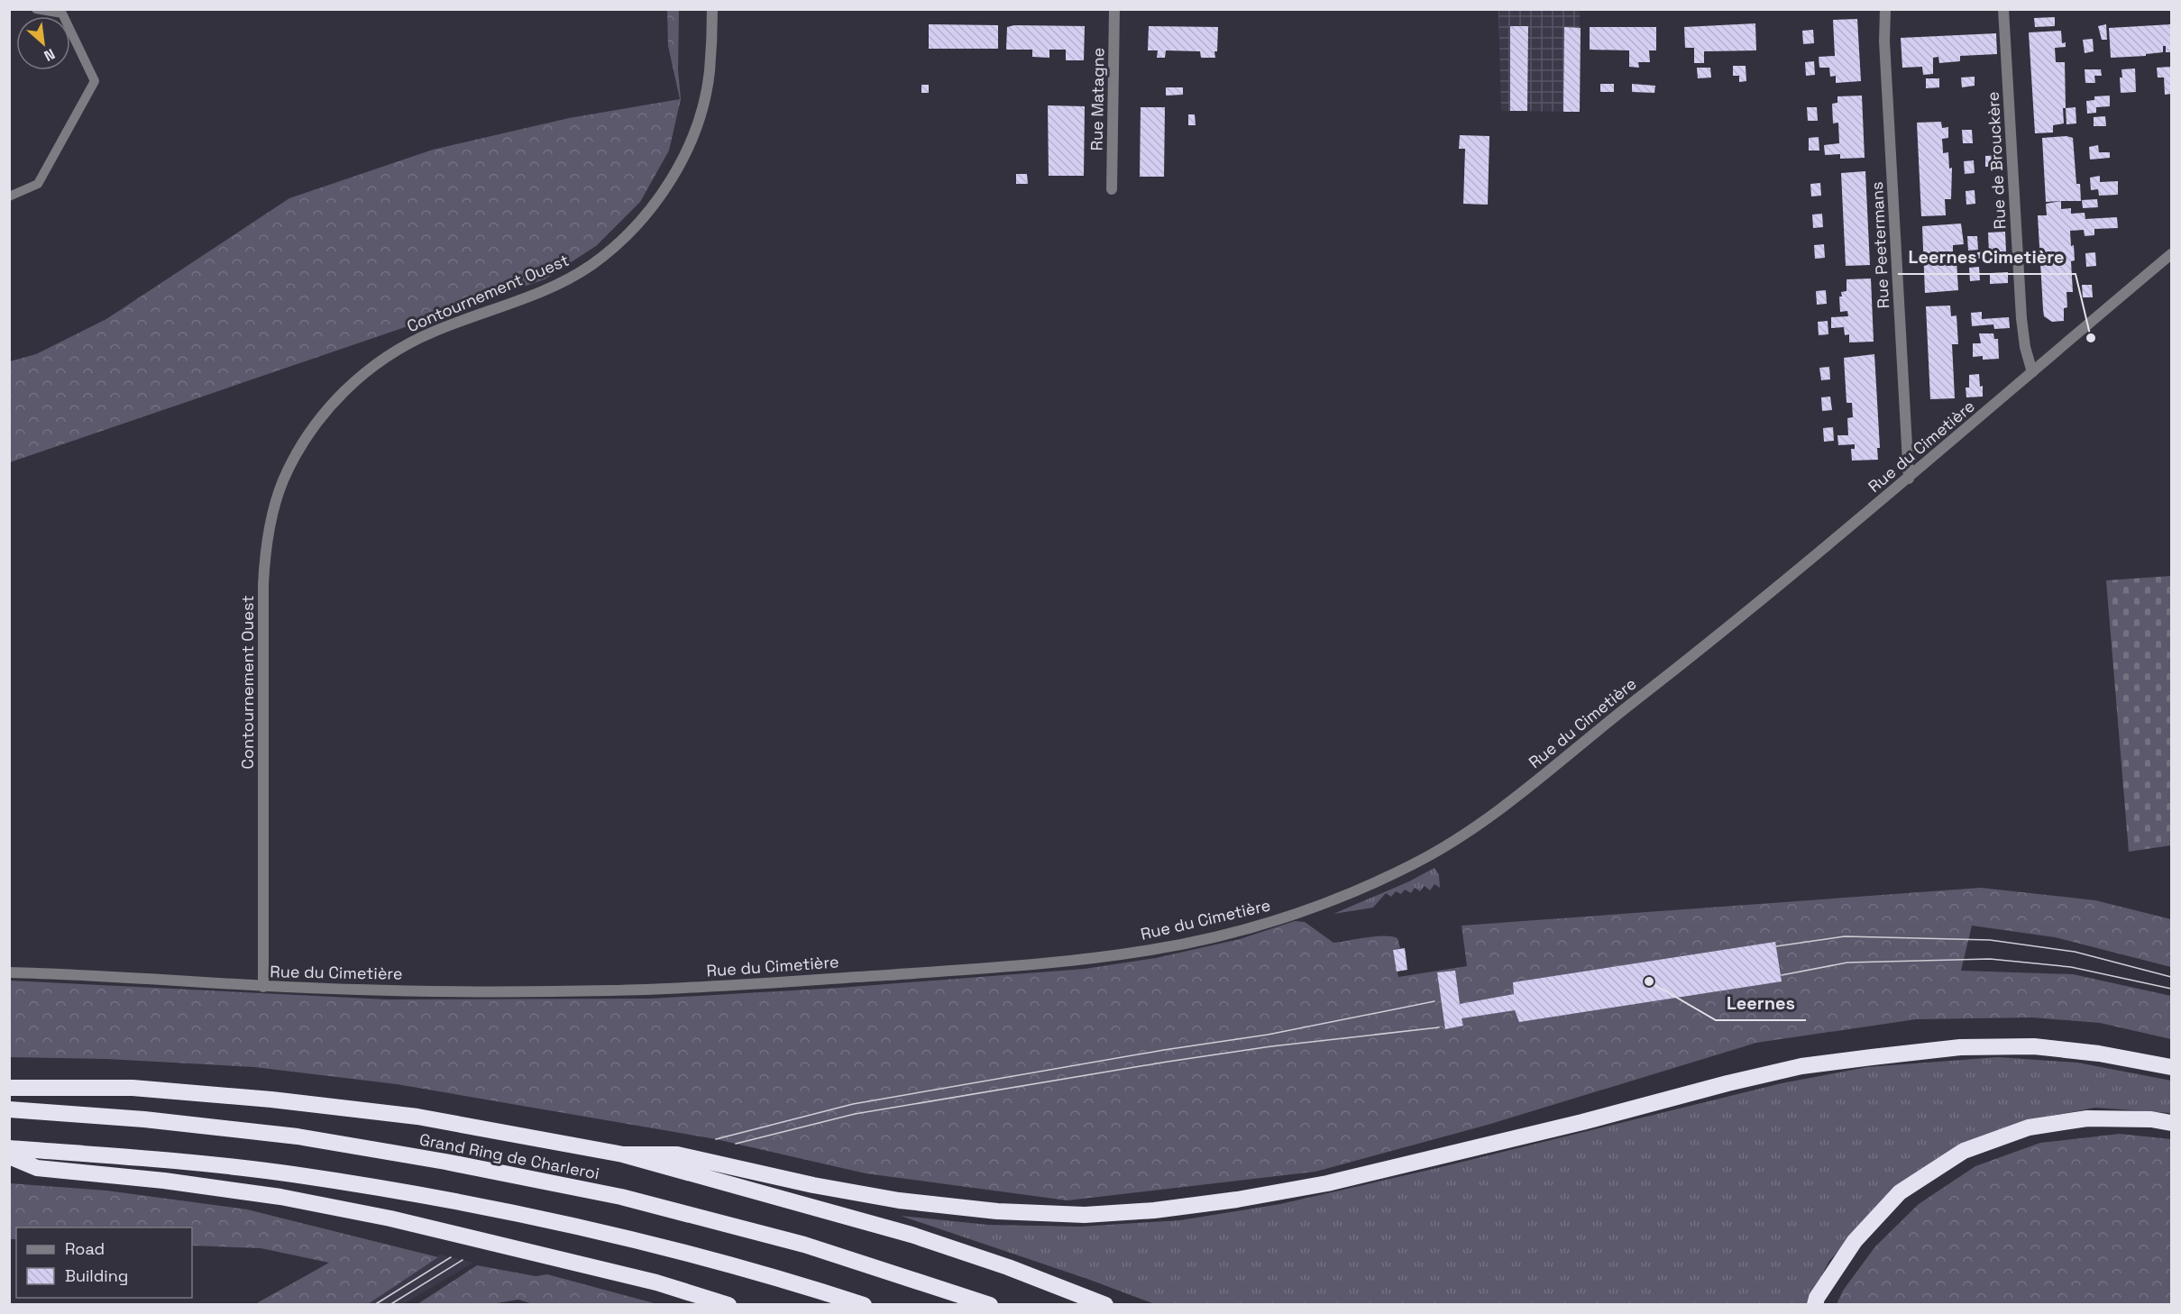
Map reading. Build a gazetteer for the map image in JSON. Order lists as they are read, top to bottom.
{
  "streets": {
    "highway": ["Grand Ring de Charleroi"],
    "street": [
      "Rue Matagne",
      "Rue de Brouckère",
      "Rue Peetermans",
      "Contournement Ouest",
      "Rue du Cimetière"
    ]
  },
  "crossings": [
    ["Rue de Brouckère", "Rue du Cimetière"],
    ["Rue Peetermans", "Rue du Cimetière"],
    ["Contournement Ouest", "Rue du Cimetière"]
  ],
  "places": ["Leernes Cimetière", "Leernes"],
  "legend": ["Road", "Building"],
  "north": "bottom right"
}
